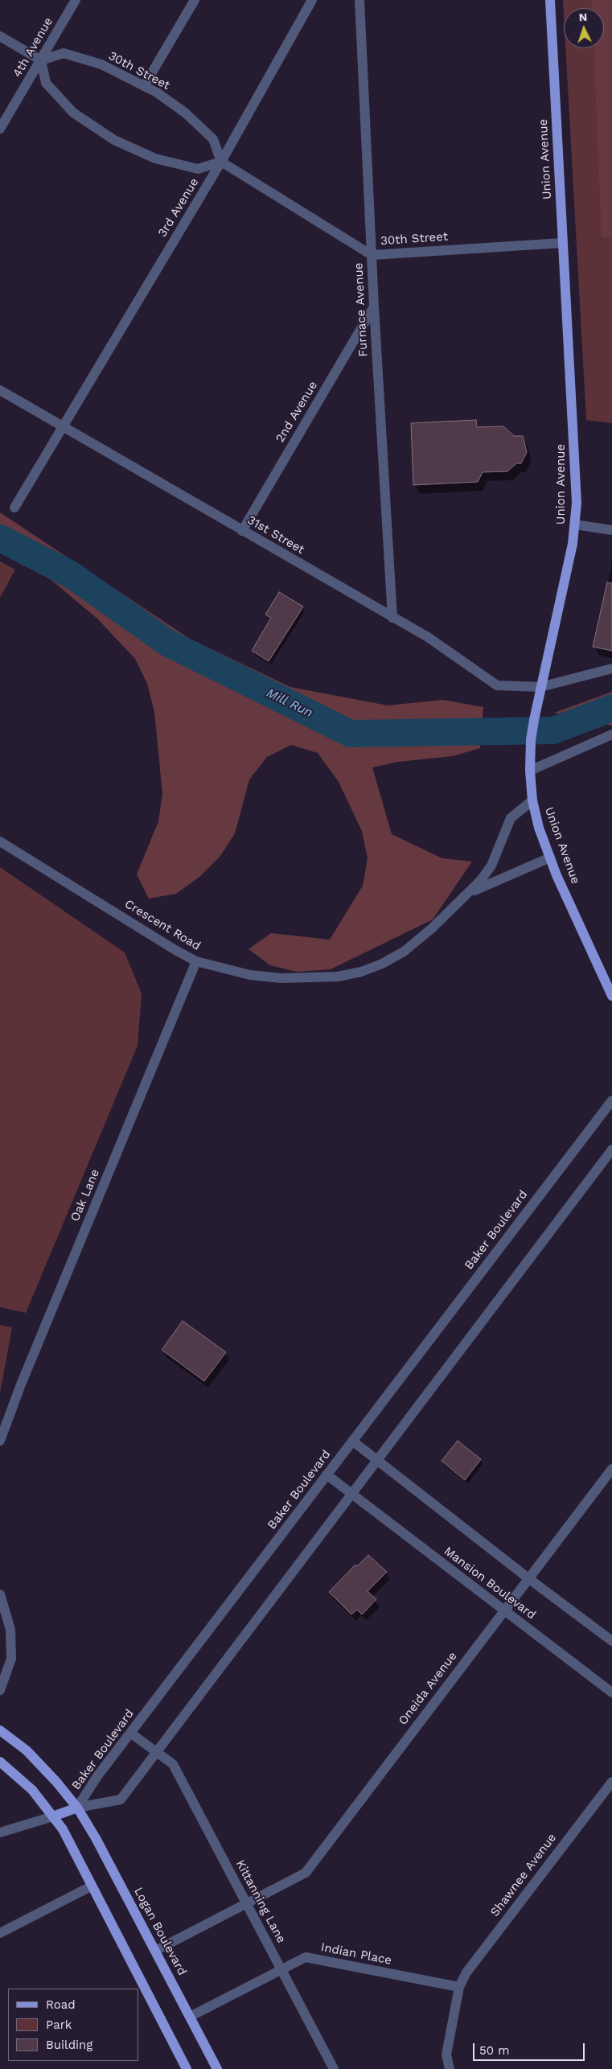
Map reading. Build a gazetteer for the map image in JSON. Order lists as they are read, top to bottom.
{
  "streets": {
    "main road": ["Union Avenue", "Logan Boulevard"],
    "street": [
      "4th Avenue",
      "30th Street",
      "3rd Avenue",
      "Furnace Avenue",
      "2nd Avenue",
      "31st Street",
      "Crescent Road",
      "Oak Lane",
      "Baker Boulevard",
      "Mansion Boulevard",
      "Oneida Avenue",
      "Shawnee Avenue",
      "Kittanning Lane",
      "Indian Place"
    ]
  },
  "crossings": [
    ["4th Avenue", "30th Street"],
    ["30th Street", "Union Avenue"],
    ["30th Street", "3rd Avenue"],
    ["30th Street", "Furnace Avenue"],
    ["Union Avenue", "31st Street"],
    ["Union Avenue", "Crescent Road"],
    ["3rd Avenue", "31st Street"],
    ["Furnace Avenue", "2nd Avenue"],
    ["Furnace Avenue", "31st Street"],
    ["2nd Avenue", "31st Street"],
    ["Crescent Road", "Oak Lane"],
    ["Baker Boulevard", "Mansion Boulevard"],
    ["Baker Boulevard", "Kittanning Lane"],
    ["Baker Boulevard", "Logan Boulevard"],
    ["Mansion Boulevard", "Oneida Avenue"],
    ["Oneida Avenue", "Kittanning Lane"],
    ["Oneida Avenue", "Logan Boulevard"],
    ["Shawnee Avenue", "Indian Place"],
    ["Kittanning Lane", "Indian Place"],
    ["Logan Boulevard", "Indian Place"]
  ],
  "water": ["Mill Run"],
  "legend": ["Road", "Park", "Building"],
  "scale_bar": "50 m",
  "north": "top"
}
